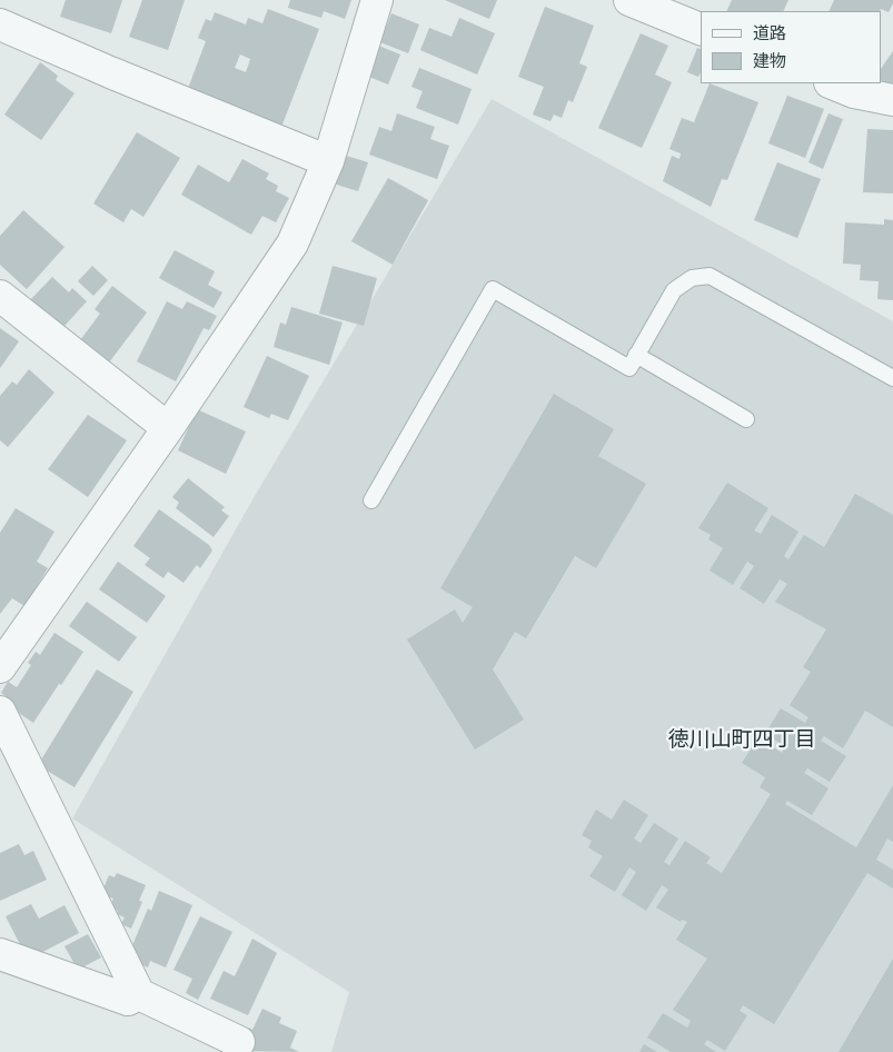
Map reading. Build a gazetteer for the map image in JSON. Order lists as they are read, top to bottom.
{
  "districts": ["徳川山町四丁目"],
  "legend": ["道路", "建物"]
}
